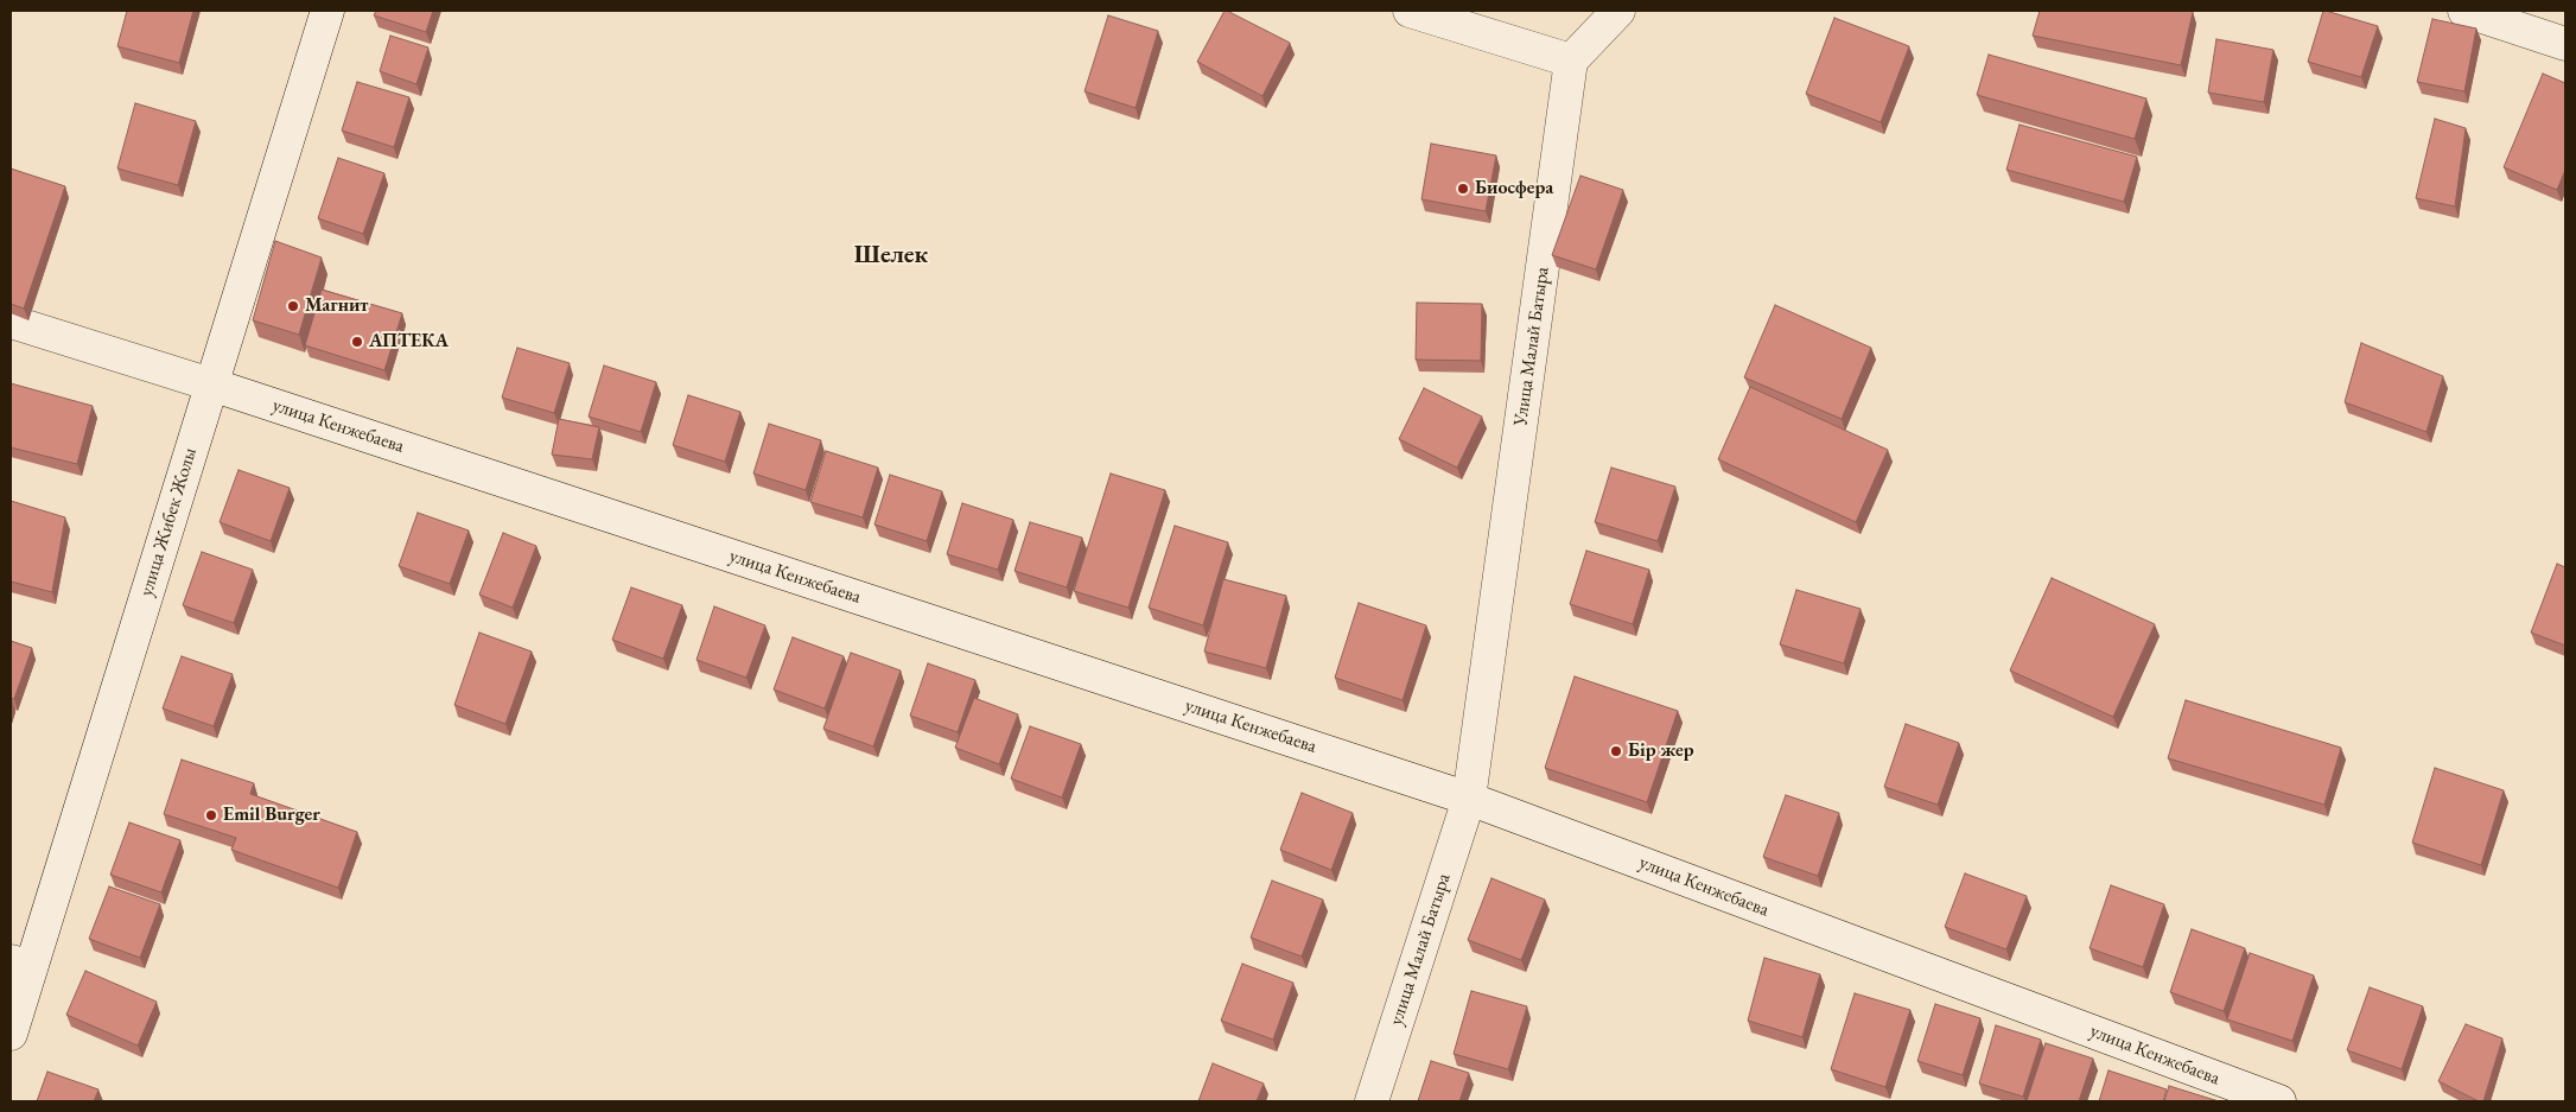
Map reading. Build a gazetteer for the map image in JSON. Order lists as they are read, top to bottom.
{
  "streets": {
    "street": [
      "Улица Малай Батыра",
      "улица Кенжебаева",
      "улица Жибек Жолы",
      "улица Малай Батыра"
    ]
  },
  "crossings": [
    ["Улица Малай Батыра", "улица Кенжебаева"],
    ["Улица Малай Батыра", "улица Малай Батыра"],
    ["улица Кенжебаева", "улица Жибек Жолы"],
    ["улица Кенжебаева", "улица Малай Батыра"]
  ],
  "districts": ["Шелек"],
  "places": [
    "Биосфера",
    "Магнит",
    "АПТЕКА",
    "Бір жер",
    "Emil Burger"
  ]
}
